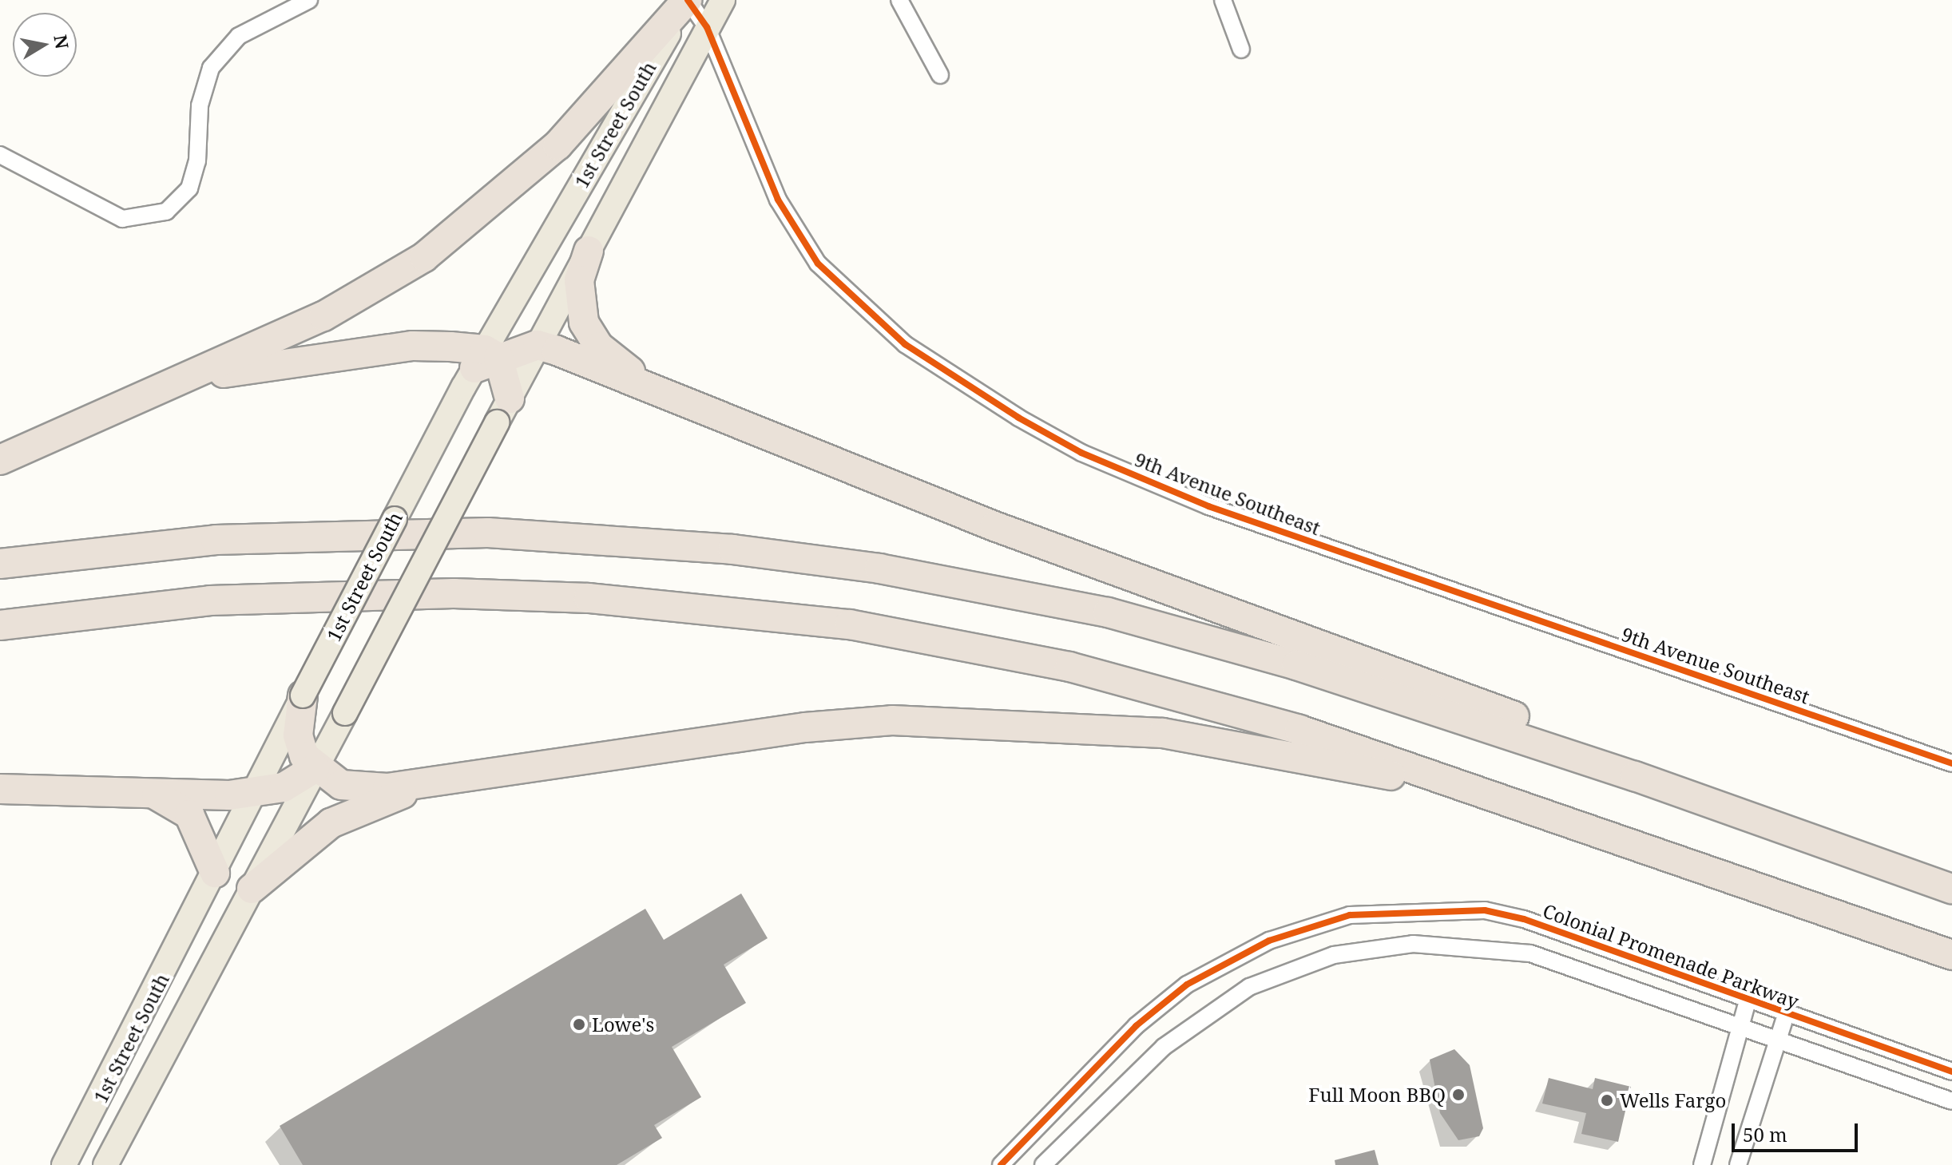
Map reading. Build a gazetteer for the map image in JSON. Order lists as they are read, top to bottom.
{
  "streets": {
    "main road": ["1st Street South"],
    "street": ["9th Avenue Southeast", "Colonial Promenade Parkway"]
  },
  "crossings": [
    ["1st Street South", "9th Avenue Southeast"]
  ],
  "places": ["Lowe's", "Full Moon BBQ", "Wells Fargo"],
  "scale_bar": "50 m",
  "north": "right"
}
